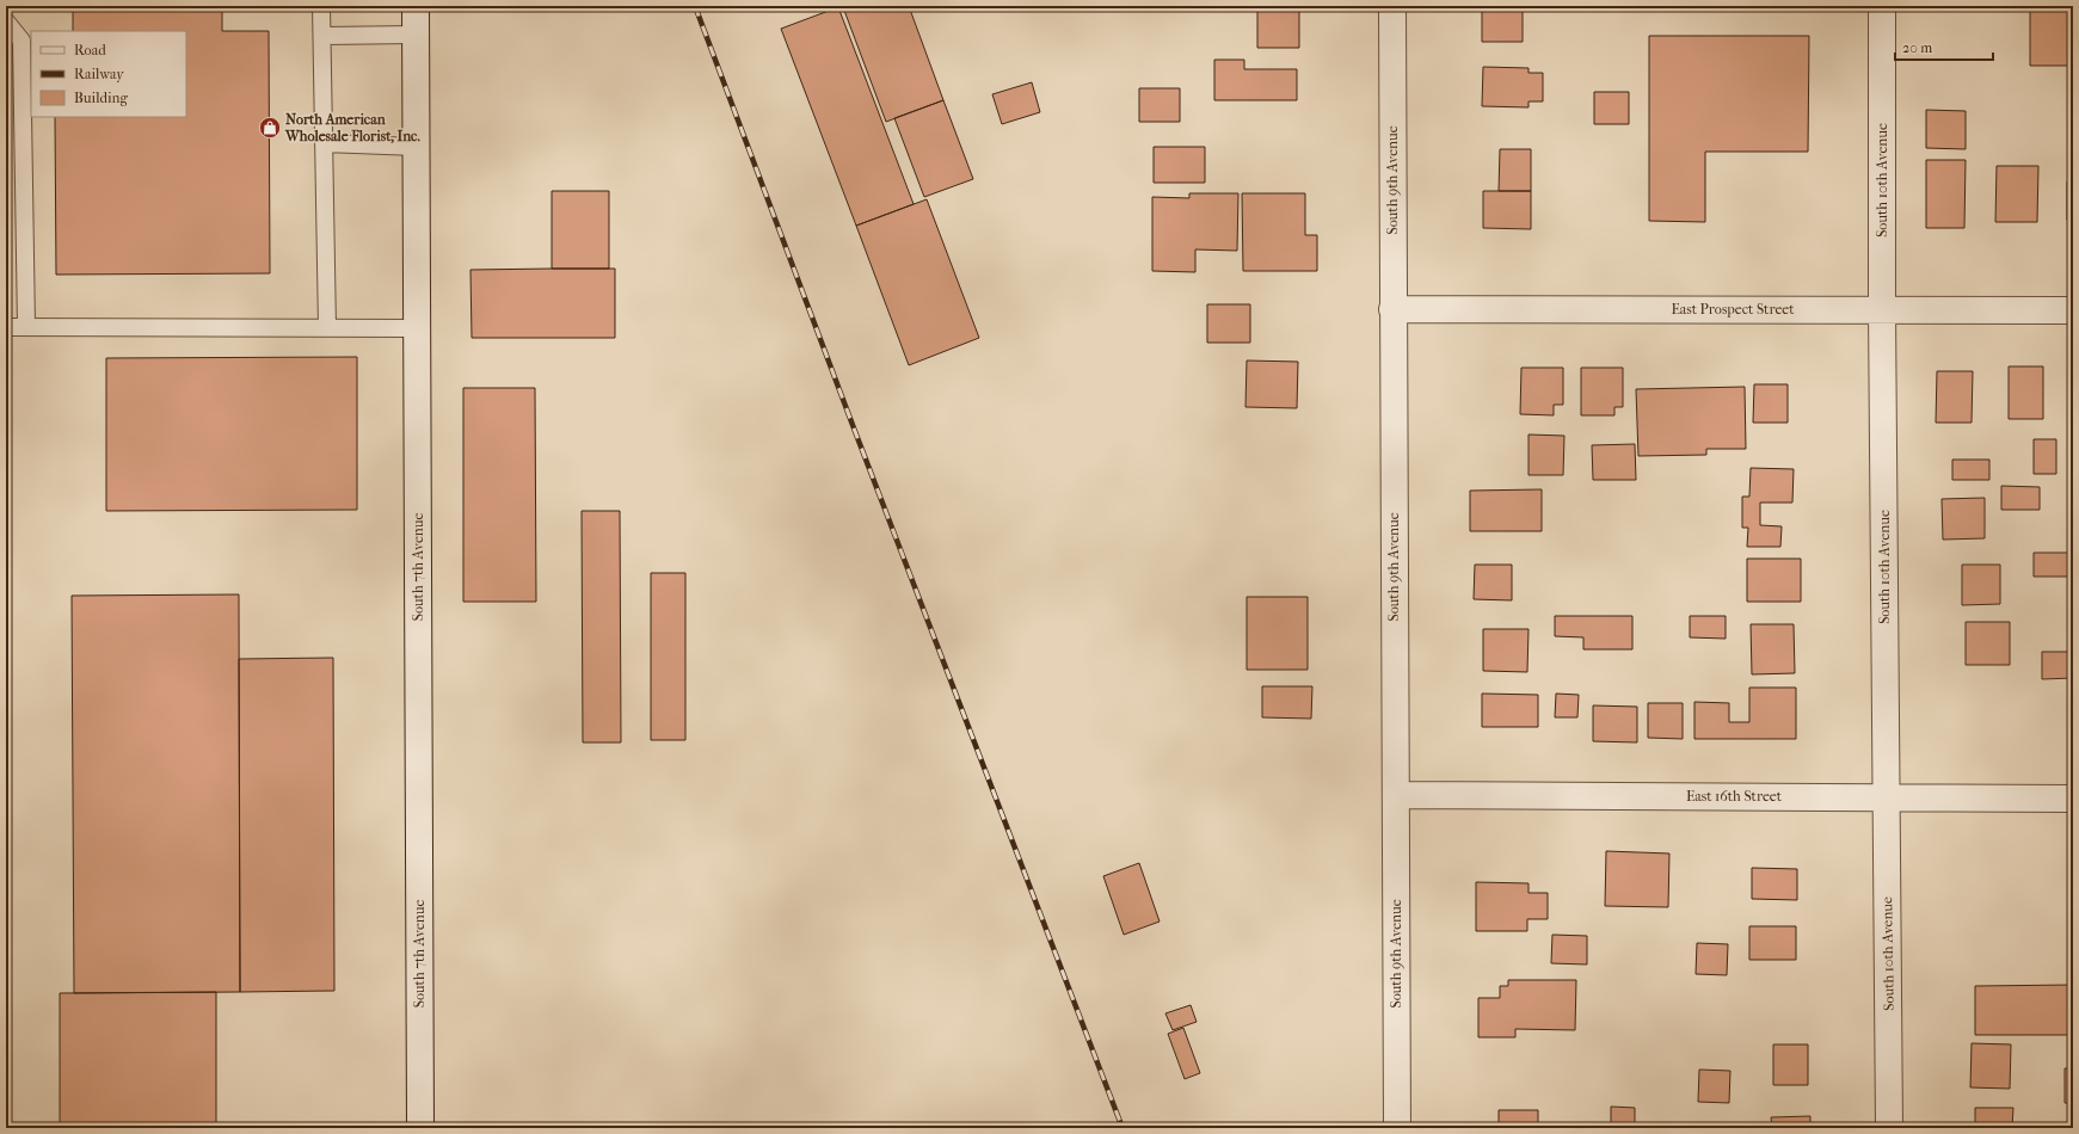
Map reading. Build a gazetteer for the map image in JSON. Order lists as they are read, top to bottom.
{
  "streets": {
    "street": [
      "South 9th Avenue",
      "South 10th Avenue",
      "East Prospect Street",
      "South 7th Avenue",
      "East 16th Street"
    ]
  },
  "crossings": [
    ["South 9th Avenue", "East Prospect Street"],
    ["South 9th Avenue", "East 16th Street"],
    ["South 10th Avenue", "East Prospect Street"],
    ["South 10th Avenue", "East 16th Street"]
  ],
  "places": {
    "shop": ["North American Wholesale Florist, Inc."]
  },
  "legend": ["Road", "Railway", "Building"],
  "scale_bar": "20 m"
}
